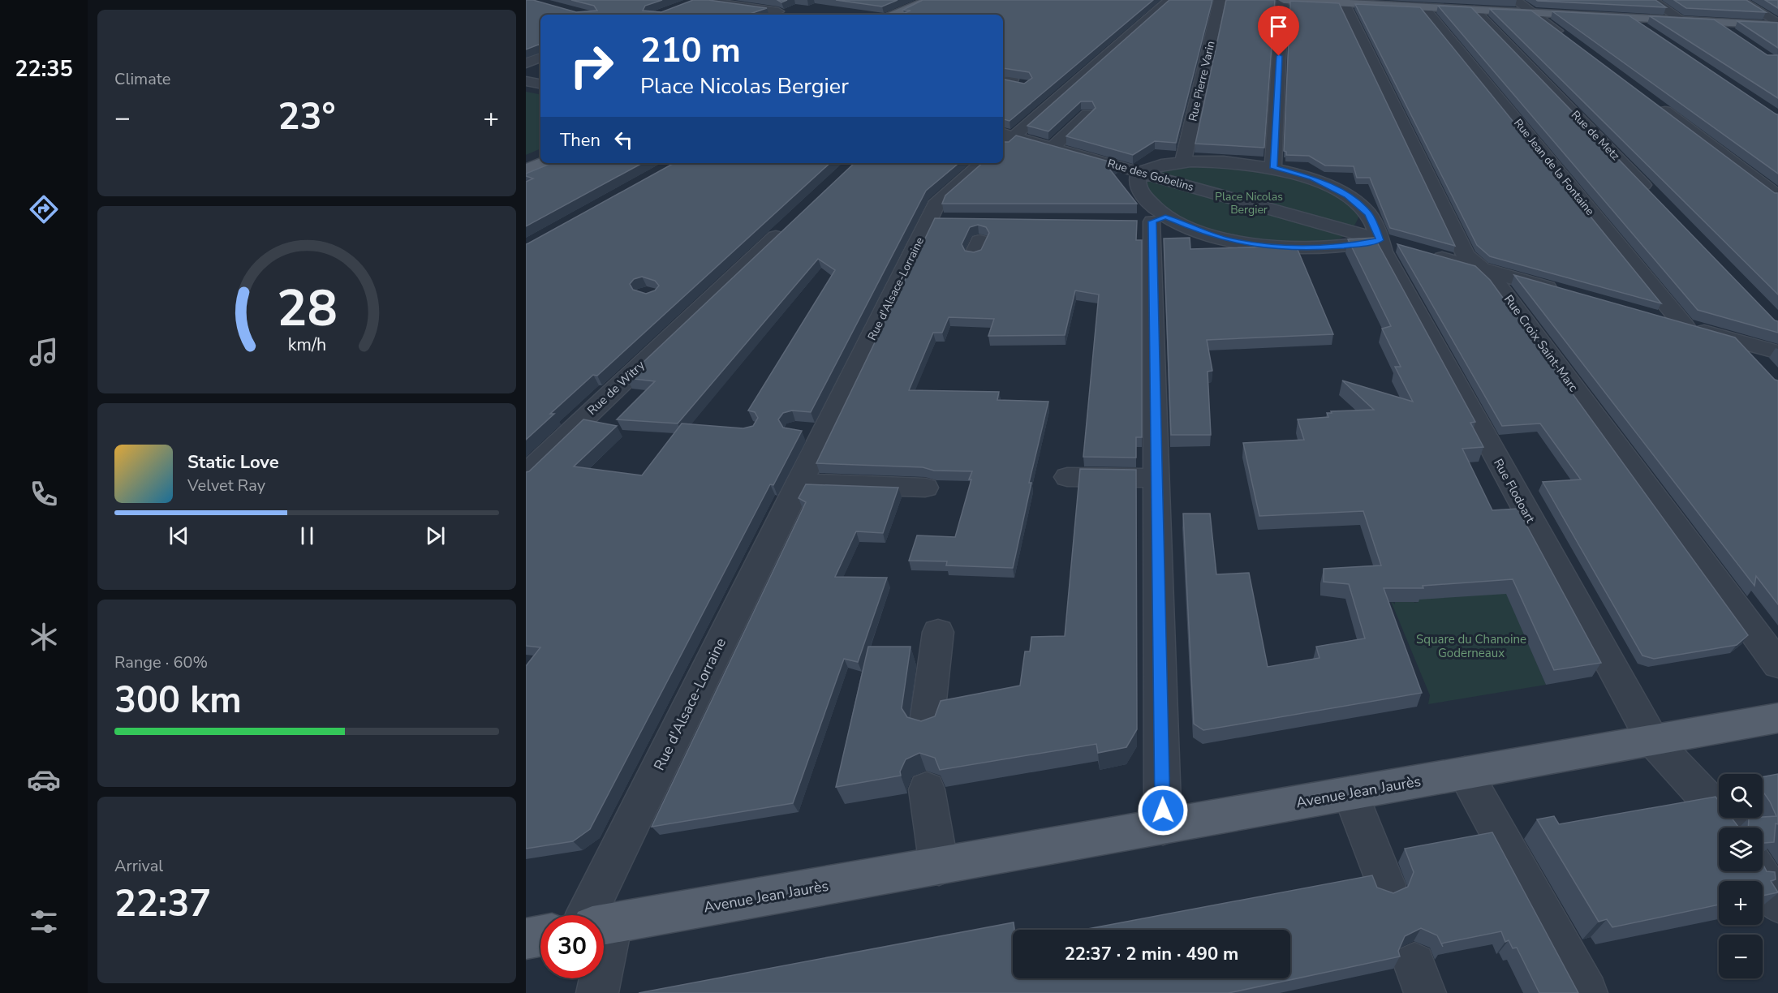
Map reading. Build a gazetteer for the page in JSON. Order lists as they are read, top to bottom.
{
  "streets": {
    "main road": ["Avenue Jean Jaurès"],
    "street": [
      "Rue Pierre Varin",
      "Rue de Metz",
      "Rue Jean de la Fontaine",
      "Rue des Gobelins",
      "Rue d'Alsace-Lorraine",
      "Rue Croix Saint-Marc",
      "Rue de Witry",
      "Rue Flodoart"
    ]
  },
  "crossings": [
    ["Rue des Gobelins", "Rue Flodoart"],
    ["Rue Flodoart", "Avenue Jean Jaurès"]
  ],
  "parks": ["Place Nicolas Bergier", "Square du Chanoine Goderneaux"],
  "page": {
    "tabs": "22:35",
    "tile": [
      "Climate",
      ["Range · 60%", "300 km"],
      ["Arrival", "22:37"]
    ],
    "turn": ["210 m", "Place Nicolas Bergier"],
    "heat": ["−", "23°", "+"],
    "then": "Then",
    "song": ["Static Love", "Velvet Ray"],
    "map_buttons": ["+", "−"],
    "limit": "30",
    "trip": "22:37 · 2 min · 490 m",
    "gauge": ["28", "km/h"]
  }
}
